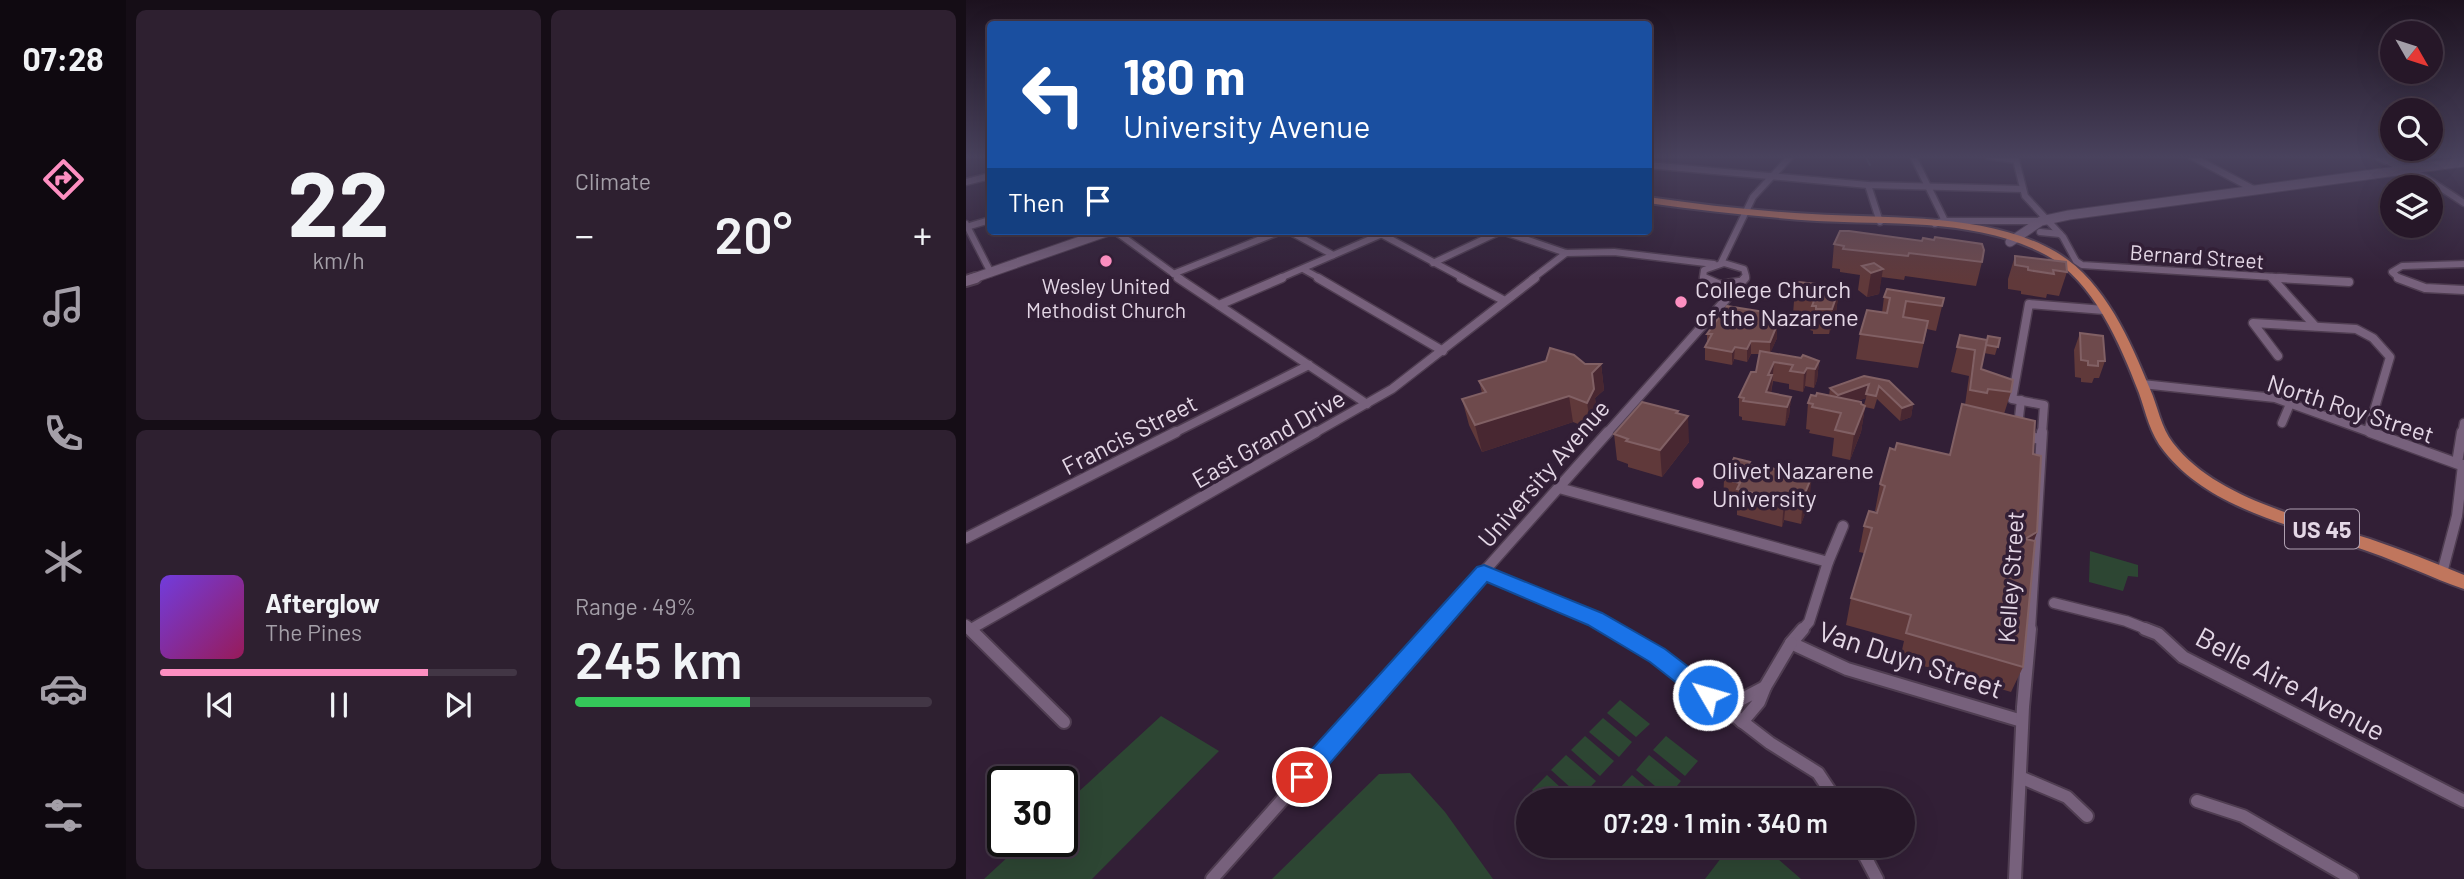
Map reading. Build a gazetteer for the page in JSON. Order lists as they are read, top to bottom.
{
  "streets": {
    "main road": ["US 45"],
    "street": [
      "Bernard Street",
      "North Roy Street",
      "Francis Street",
      "East Grand Drive",
      "University Avenue",
      "Kelley Street",
      "Van Duyn Street",
      "Belle Aire Avenue"
    ]
  },
  "crossings": [
    ["North Roy Street", "US 45"],
    ["Kelley Street", "Van Duyn Street"]
  ],
  "places": ["Wesley United Methodist Church", "College Church of the Nazarene", "Olivet Nazarene University"],
  "north": "bottom right",
  "page": {
    "tabs": "07:28",
    "tile": [
      ["22", "km/h"],
      "Climate",
      ["Range · 49%", "245 km"]
    ],
    "turn": ["180 m", "University Avenue"],
    "then": "Then",
    "heat": ["−", "20°", "+"],
    "song": ["Afterglow", "The Pines"],
    "limit": "30",
    "trip": "07:29 · 1 min · 340 m"
  }
}
